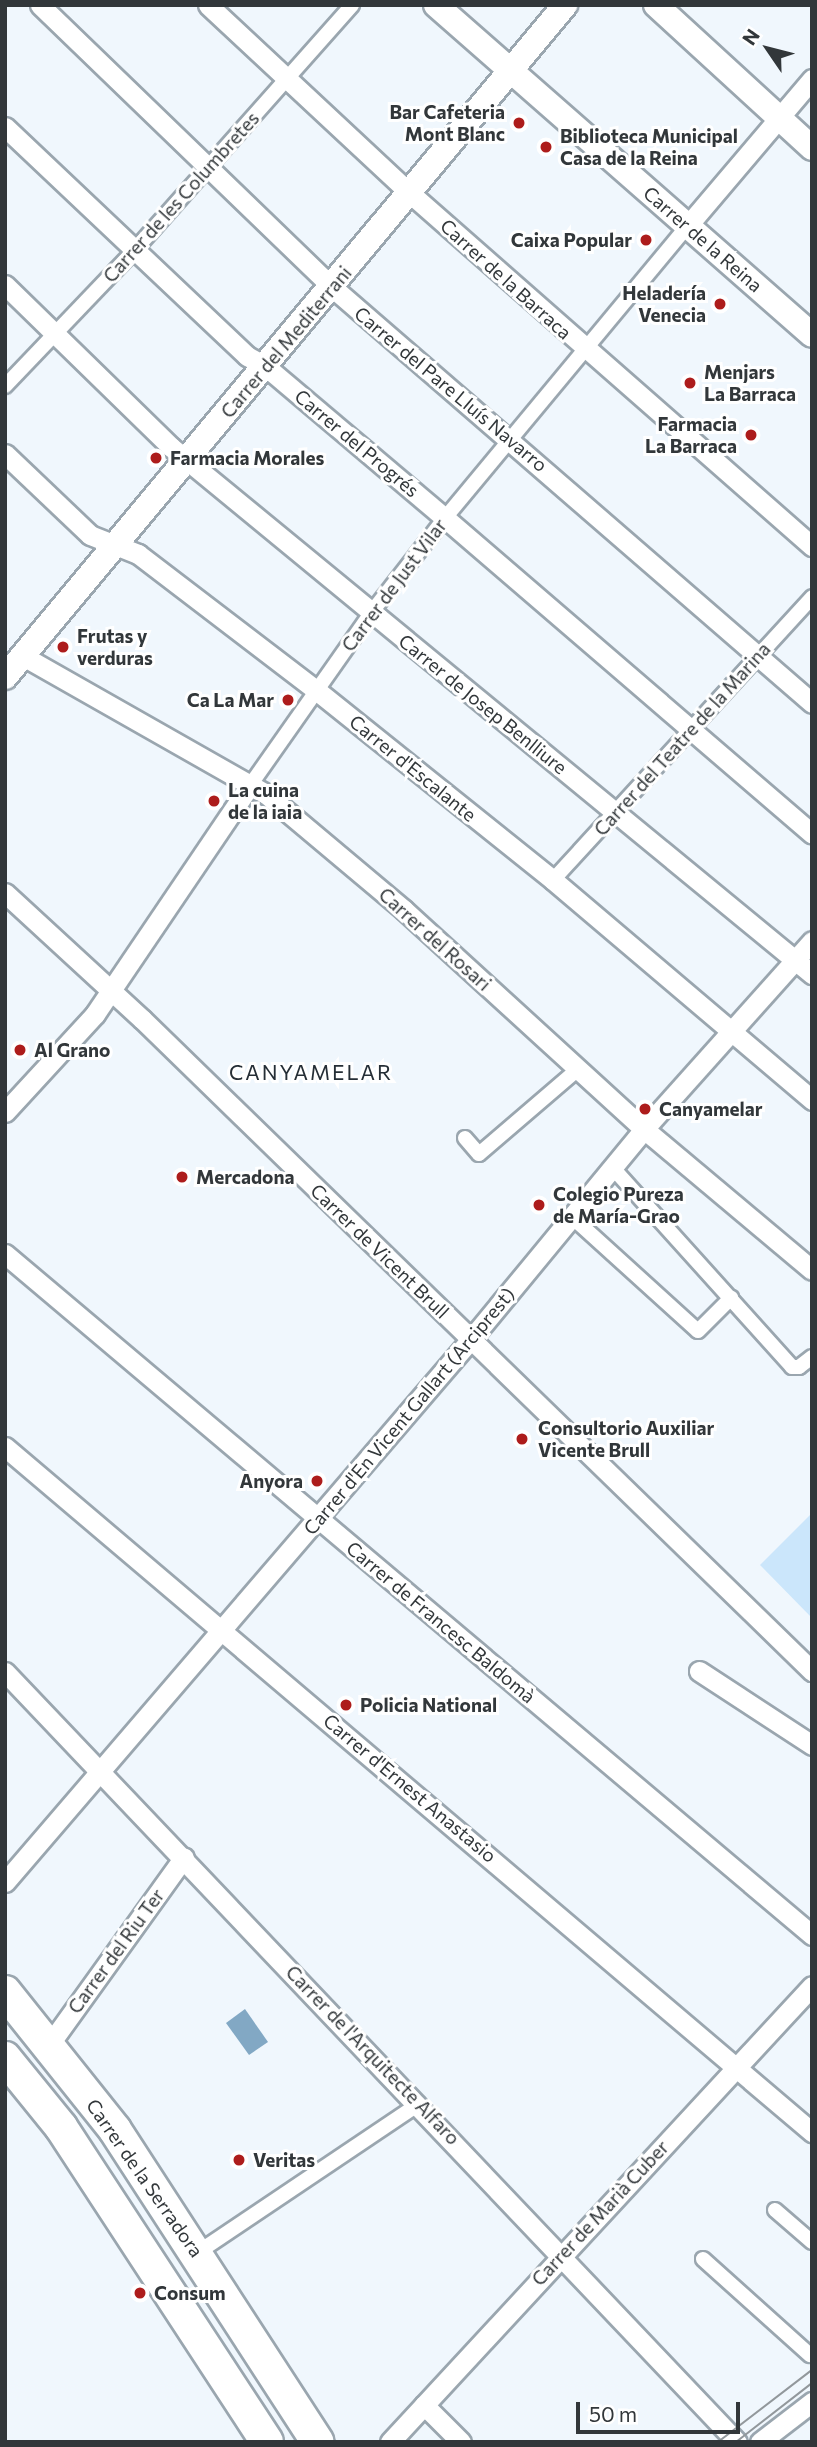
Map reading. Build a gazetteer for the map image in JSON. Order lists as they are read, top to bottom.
{
  "streets": {
    "main road": ["Carrer de la Serradora"],
    "street": [
      "Carrer de les Columbretes",
      "Carrer de la Reina",
      "Carrer de la Barraca",
      "Carrer del Mediterrani",
      "Carrer del Pare Lluís Navarro",
      "Carrer del Progrés",
      "Carrer de Just Vilar",
      "Carrer de Josep Benlliure",
      "Carrer del Teatre de la Marina",
      "Carrer d'Escalante",
      "Carrer del Rosari",
      "Carrer de Vicent Brull",
      "Carrer d'En Vicent Gallart (Arciprest)",
      "Carrer de Francesc Baldomà",
      "Carrer d'Ernest Anastasio",
      "Carrer del Riu Ter",
      "Carrer de l'Arquitecte Alfaro",
      "Carrer de Marià Cuber"
    ]
  },
  "crossings": [
    ["Carrer de les Columbretes", "Carrer de la Barraca"],
    ["Carrer de les Columbretes", "Carrer del Pare Lluís Navarro"],
    ["Carrer de les Columbretes", "Carrer del Progrés"],
    ["Carrer de les Columbretes", "Carrer de Josep Benlliure"],
    ["Carrer de la Reina", "Carrer del Mediterrani"],
    ["Carrer de la Reina", "Carrer de Just Vilar"],
    ["Carrer de la Barraca", "Carrer del Mediterrani"],
    ["Carrer de la Barraca", "Carrer de Just Vilar"],
    ["Carrer del Mediterrani", "Carrer del Pare Lluís Navarro"],
    ["Carrer del Mediterrani", "Carrer del Progrés"],
    ["Carrer del Mediterrani", "Carrer de Josep Benlliure"],
    ["Carrer del Mediterrani", "Carrer d'Escalante"],
    ["Carrer del Mediterrani", "Carrer del Rosari"],
    ["Carrer del Pare Lluís Navarro", "Carrer de Just Vilar"],
    ["Carrer del Pare Lluís Navarro", "Carrer del Teatre de la Marina"],
    ["Carrer del Progrés", "Carrer de Just Vilar"],
    ["Carrer del Progrés", "Carrer del Teatre de la Marina"],
    ["Carrer de Just Vilar", "Carrer de Josep Benlliure"],
    ["Carrer de Just Vilar", "Carrer d'Escalante"],
    ["Carrer de Just Vilar", "Carrer del Rosari"],
    ["Carrer de Just Vilar", "Carrer de Vicent Brull"],
    ["Carrer de Josep Benlliure", "Carrer del Teatre de la Marina"],
    ["Carrer de Josep Benlliure", "Carrer d'En Vicent Gallart (Arciprest)"],
    ["Carrer del Teatre de la Marina", "Carrer d'Escalante"],
    ["Carrer d'Escalante", "Carrer d'En Vicent Gallart (Arciprest)"],
    ["Carrer del Rosari", "Carrer d'En Vicent Gallart (Arciprest)"],
    ["Carrer de Vicent Brull", "Carrer d'En Vicent Gallart (Arciprest)"],
    ["Carrer d'En Vicent Gallart (Arciprest)", "Carrer de Francesc Baldomà"],
    ["Carrer d'En Vicent Gallart (Arciprest)", "Carrer d'Ernest Anastasio"],
    ["Carrer d'En Vicent Gallart (Arciprest)", "Carrer de l'Arquitecte Alfaro"],
    ["Carrer d'Ernest Anastasio", "Carrer de Marià Cuber"],
    ["Carrer del Riu Ter", "Carrer de l'Arquitecte Alfaro"],
    ["Carrer del Riu Ter", "Carrer de la Serradora"],
    ["Carrer de l'Arquitecte Alfaro", "Carrer de Marià Cuber"]
  ],
  "districts": ["CANYAMELAR"],
  "places": [
    "Bar Cafeteria Mont Blanc",
    "Biblioteca Municipal Casa de la Reina",
    "Caixa Popular",
    "Heladería Venecia",
    "Menjars La Barraca",
    "Farmacia La Barraca",
    "Farmacia Morales",
    "Frutas y verduras",
    "Ca La Mar",
    "La cuina de la iaia",
    "Al Grano",
    "Canyamelar",
    "Mercadona",
    "Colegio Pureza de María-Grao",
    "Consultorio Auxiliar Vicente Brull",
    "Anyora",
    "Policia National",
    "Veritas",
    "Consum"
  ],
  "scale_bar": "50 m",
  "north": "top left"
}
